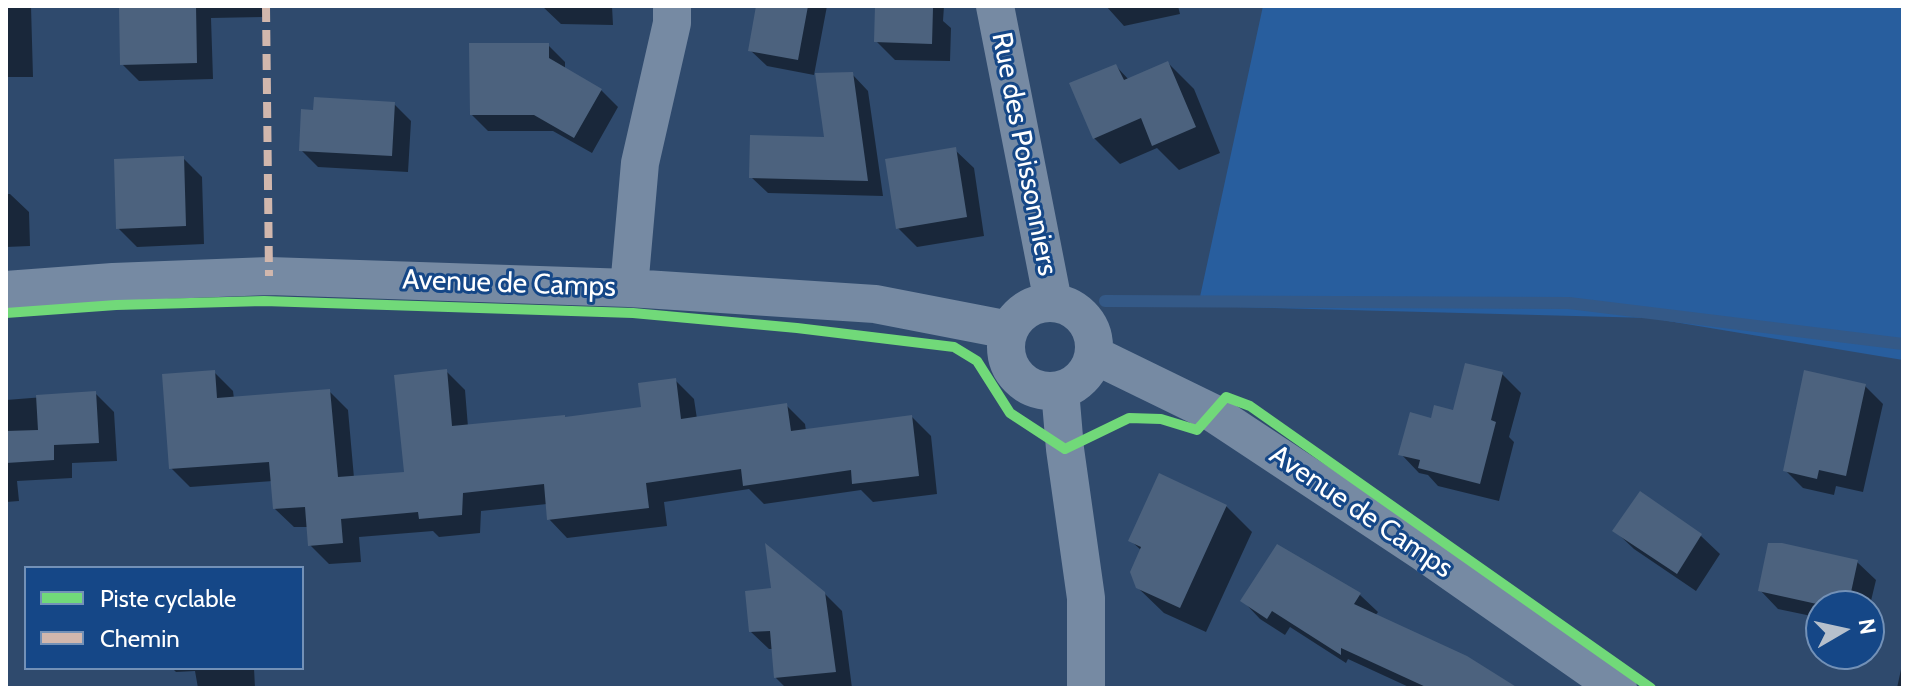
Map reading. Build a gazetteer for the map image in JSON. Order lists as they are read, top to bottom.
{
  "streets": {
    "street": ["Rue des Poissonniers", "Avenue de Camps"]
  },
  "crossings": [
    ["Rue des Poissonniers", "Avenue de Camps"]
  ],
  "legend": ["Piste cyclable", "Chemin"],
  "north": "right"
}
